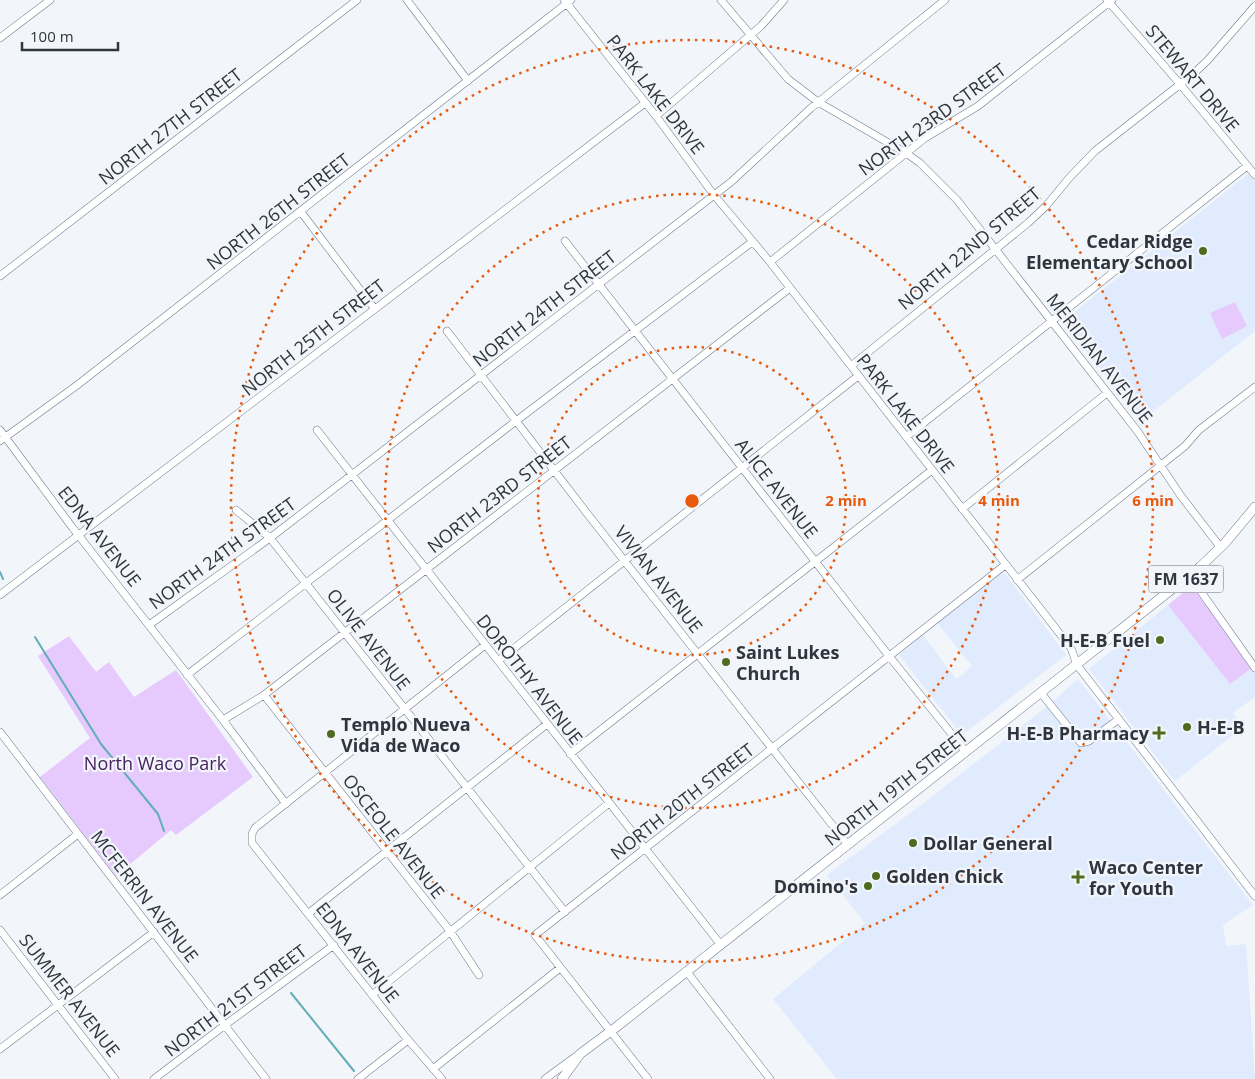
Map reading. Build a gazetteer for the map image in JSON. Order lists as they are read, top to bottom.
{
  "streets": {
    "main road": ["FM 1637", "NORTH 19TH STREET"],
    "street": [
      "STEWART DRIVE",
      "PARK LAKE DRIVE",
      "NORTH 23RD STREET",
      "NORTH 27TH STREET",
      "NORTH 26TH STREET",
      "NORTH 22ND STREET",
      "NORTH 24TH STREET",
      "NORTH 25TH STREET",
      "MERIDIAN AVENUE",
      "ALICE AVENUE",
      "EDNA AVENUE",
      "VIVIAN AVENUE",
      "OLIVE AVENUE",
      "DOROTHY AVENUE",
      "NORTH 20TH STREET",
      "OSCEOLE AVENUE",
      "MCFERRIN AVENUE",
      "SUMMER AVENUE",
      "NORTH 21ST STREET"
    ]
  },
  "crossings": [
    ["STEWART DRIVE", "NORTH 23RD STREET"],
    ["STEWART DRIVE", "NORTH 22ND STREET"],
    ["PARK LAKE DRIVE", "NORTH 23RD STREET"],
    ["PARK LAKE DRIVE", "NORTH 26TH STREET"],
    ["PARK LAKE DRIVE", "NORTH 22ND STREET"],
    ["PARK LAKE DRIVE", "NORTH 24TH STREET"],
    ["PARK LAKE DRIVE", "NORTH 25TH STREET"],
    ["PARK LAKE DRIVE", "NORTH 19TH STREET"],
    ["PARK LAKE DRIVE", "NORTH 20TH STREET"],
    ["NORTH 23RD STREET", "MERIDIAN AVENUE"],
    ["NORTH 23RD STREET", "ALICE AVENUE"],
    ["NORTH 23RD STREET", "EDNA AVENUE"],
    ["NORTH 23RD STREET", "VIVIAN AVENUE"],
    ["NORTH 23RD STREET", "OLIVE AVENUE"],
    ["NORTH 23RD STREET", "DOROTHY AVENUE"],
    ["NORTH 23RD STREET", "OSCEOLE AVENUE"],
    ["NORTH 26TH STREET", "EDNA AVENUE"],
    ["NORTH 22ND STREET", "MERIDIAN AVENUE"],
    ["NORTH 24TH STREET", "MERIDIAN AVENUE"],
    ["NORTH 24TH STREET", "ALICE AVENUE"],
    ["NORTH 24TH STREET", "EDNA AVENUE"],
    ["NORTH 24TH STREET", "VIVIAN AVENUE"],
    ["NORTH 24TH STREET", "OLIVE AVENUE"],
    ["NORTH 24TH STREET", "DOROTHY AVENUE"],
    ["NORTH 25TH STREET", "EDNA AVENUE"],
    ["MERIDIAN AVENUE", "NORTH 19TH STREET"],
    ["ALICE AVENUE", "NORTH 19TH STREET"],
    ["ALICE AVENUE", "NORTH 20TH STREET"],
    ["EDNA AVENUE", "NORTH 21ST STREET"],
    ["VIVIAN AVENUE", "NORTH 19TH STREET"],
    ["VIVIAN AVENUE", "NORTH 20TH STREET"],
    ["FM 1637", "NORTH 19TH STREET"],
    ["OLIVE AVENUE", "NORTH 20TH STREET"],
    ["DOROTHY AVENUE", "NORTH 19TH STREET"],
    ["DOROTHY AVENUE", "NORTH 20TH STREET"],
    ["MCFERRIN AVENUE", "NORTH 21ST STREET"]
  ],
  "parks": ["North Waco Park"],
  "places": {
    "other": [
      "Cedar Ridge Elementary School",
      "H-E-B Fuel",
      "Saint Lukes Church",
      "H-E-B",
      "Templo Nueva Vida de Waco",
      "Dollar General",
      "Golden Chick",
      "Domino's"
    ],
    "health": ["H-E-B Pharmacy", "Waco Center for Youth"]
  },
  "scale_bar": "100 m",
  "rings": ["2 min", "4 min", "6 min"]
}
